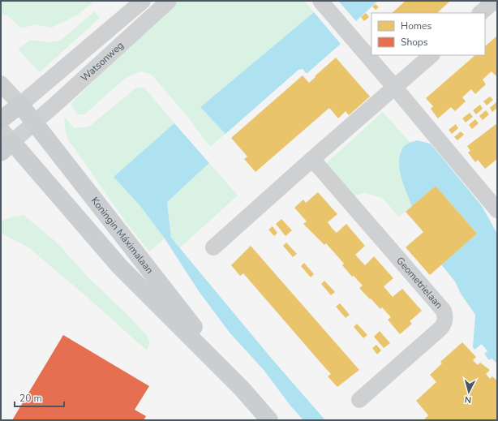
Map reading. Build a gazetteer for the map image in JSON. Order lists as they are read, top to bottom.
{
  "streets": {
    "main road": ["Koningin Máximalaan"],
    "street": ["Watsonweg", "Geometrielaan"]
  },
  "crossings": [
    ["Watsonweg", "Koningin Máximalaan"]
  ],
  "legend": ["Homes", "Shops"],
  "scale_bar": "20 m",
  "north": "bottom"
}
